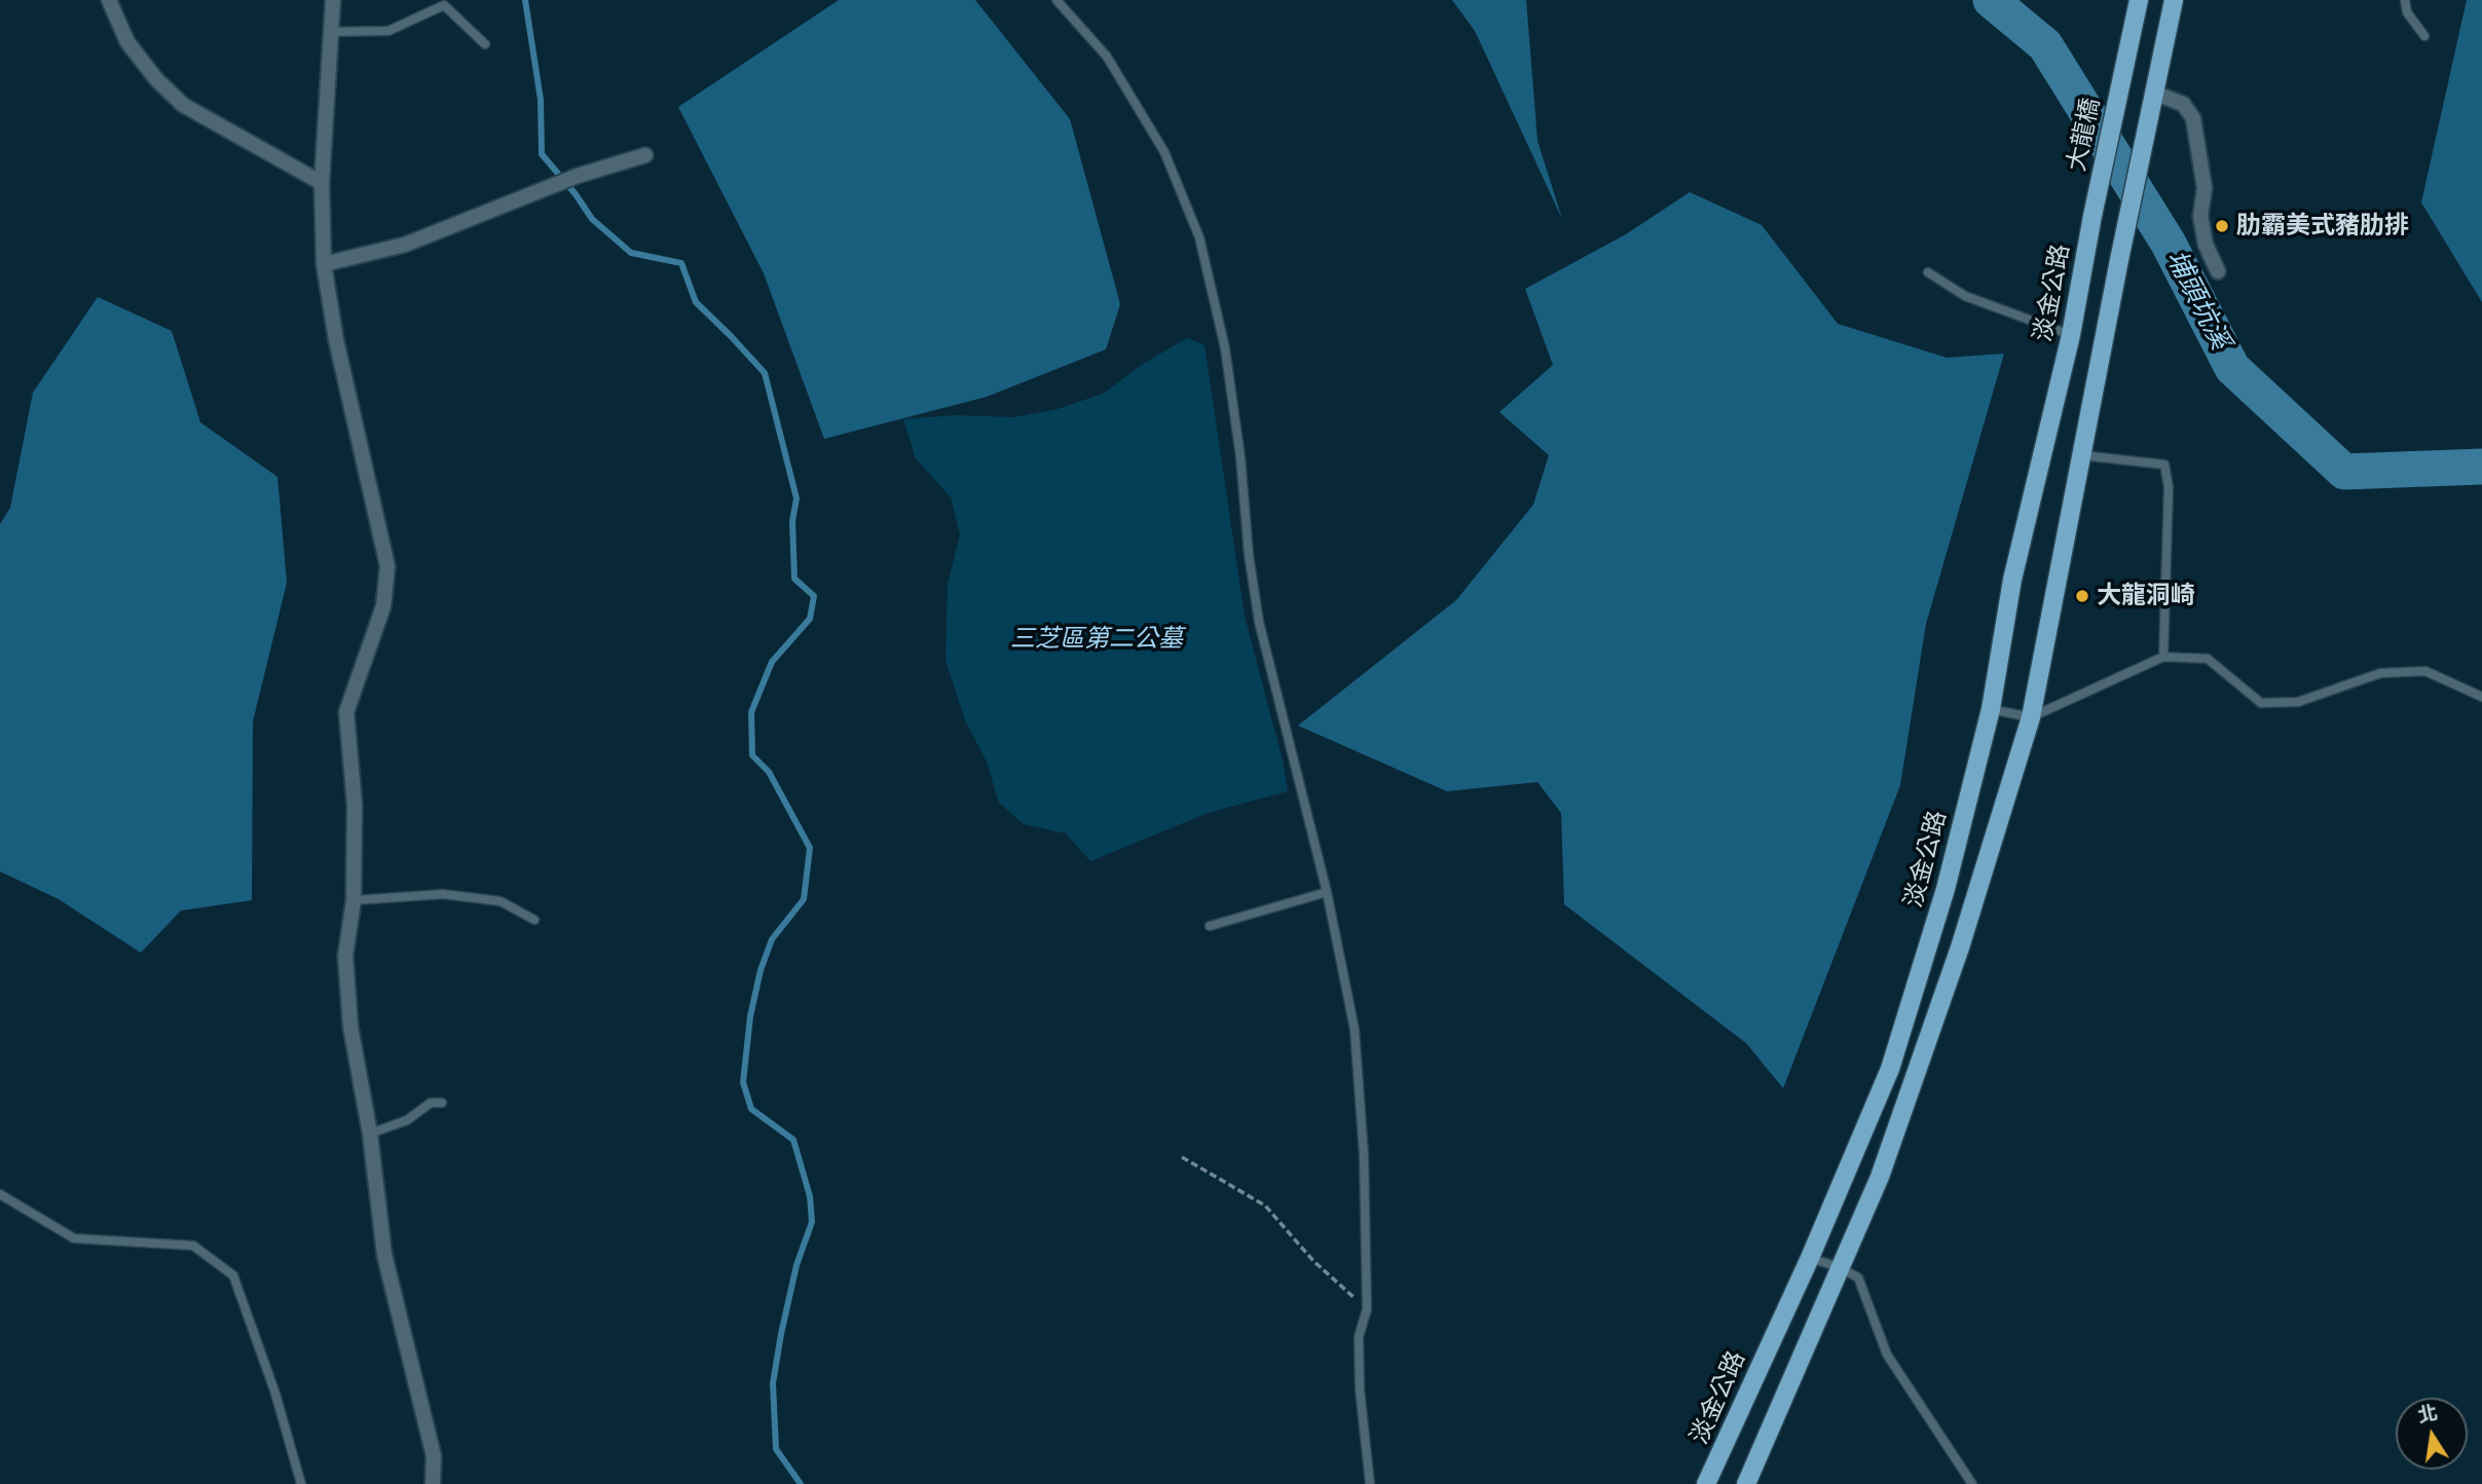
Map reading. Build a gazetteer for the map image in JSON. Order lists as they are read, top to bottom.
{
  "streets": {
    "main road": ["大龍橋", "淡金公路"]
  },
  "crossings": [
    ["大龍橋", "淡金公路"]
  ],
  "water": ["埔頭坑溪"],
  "parks": ["三芝區第二公墓"],
  "places": ["肋霸美式豬肋排", "大龍洞崎"],
  "north": "top"
}
